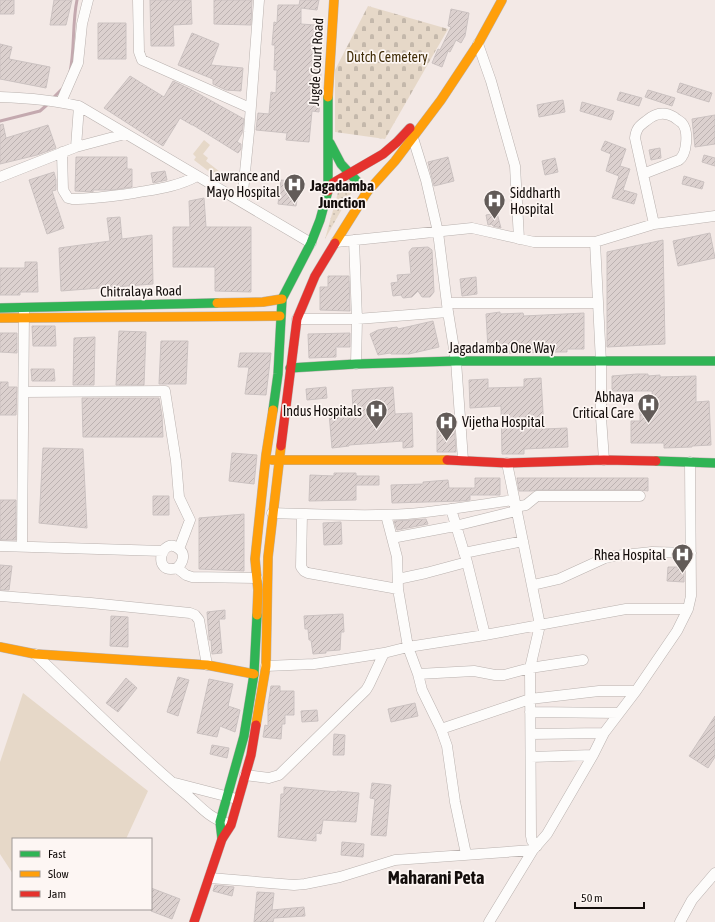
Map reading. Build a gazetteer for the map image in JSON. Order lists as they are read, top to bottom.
{
  "streets": {
    "main road": ["Jugde Court Road", "Chitralaya Road", "Jagadamba One Way"]
  },
  "crossings": [
    ["Jugde Court Road", "Chitralaya Road"]
  ],
  "districts": ["Jagadamba Junction", "Maharani Peta"],
  "parks": ["Dutch Cemetery"],
  "places": {
    "hospital": [
      "Lawrance and Mayo Hospital",
      "Siddharth Hospital",
      "Abhaya Critical Care",
      "Indus Hospitals",
      "Vijetha Hospital",
      "Rhea Hospital"
    ]
  },
  "legend": ["Fast", "Slow", "Jam"],
  "scale_bar": "50 m"
}
